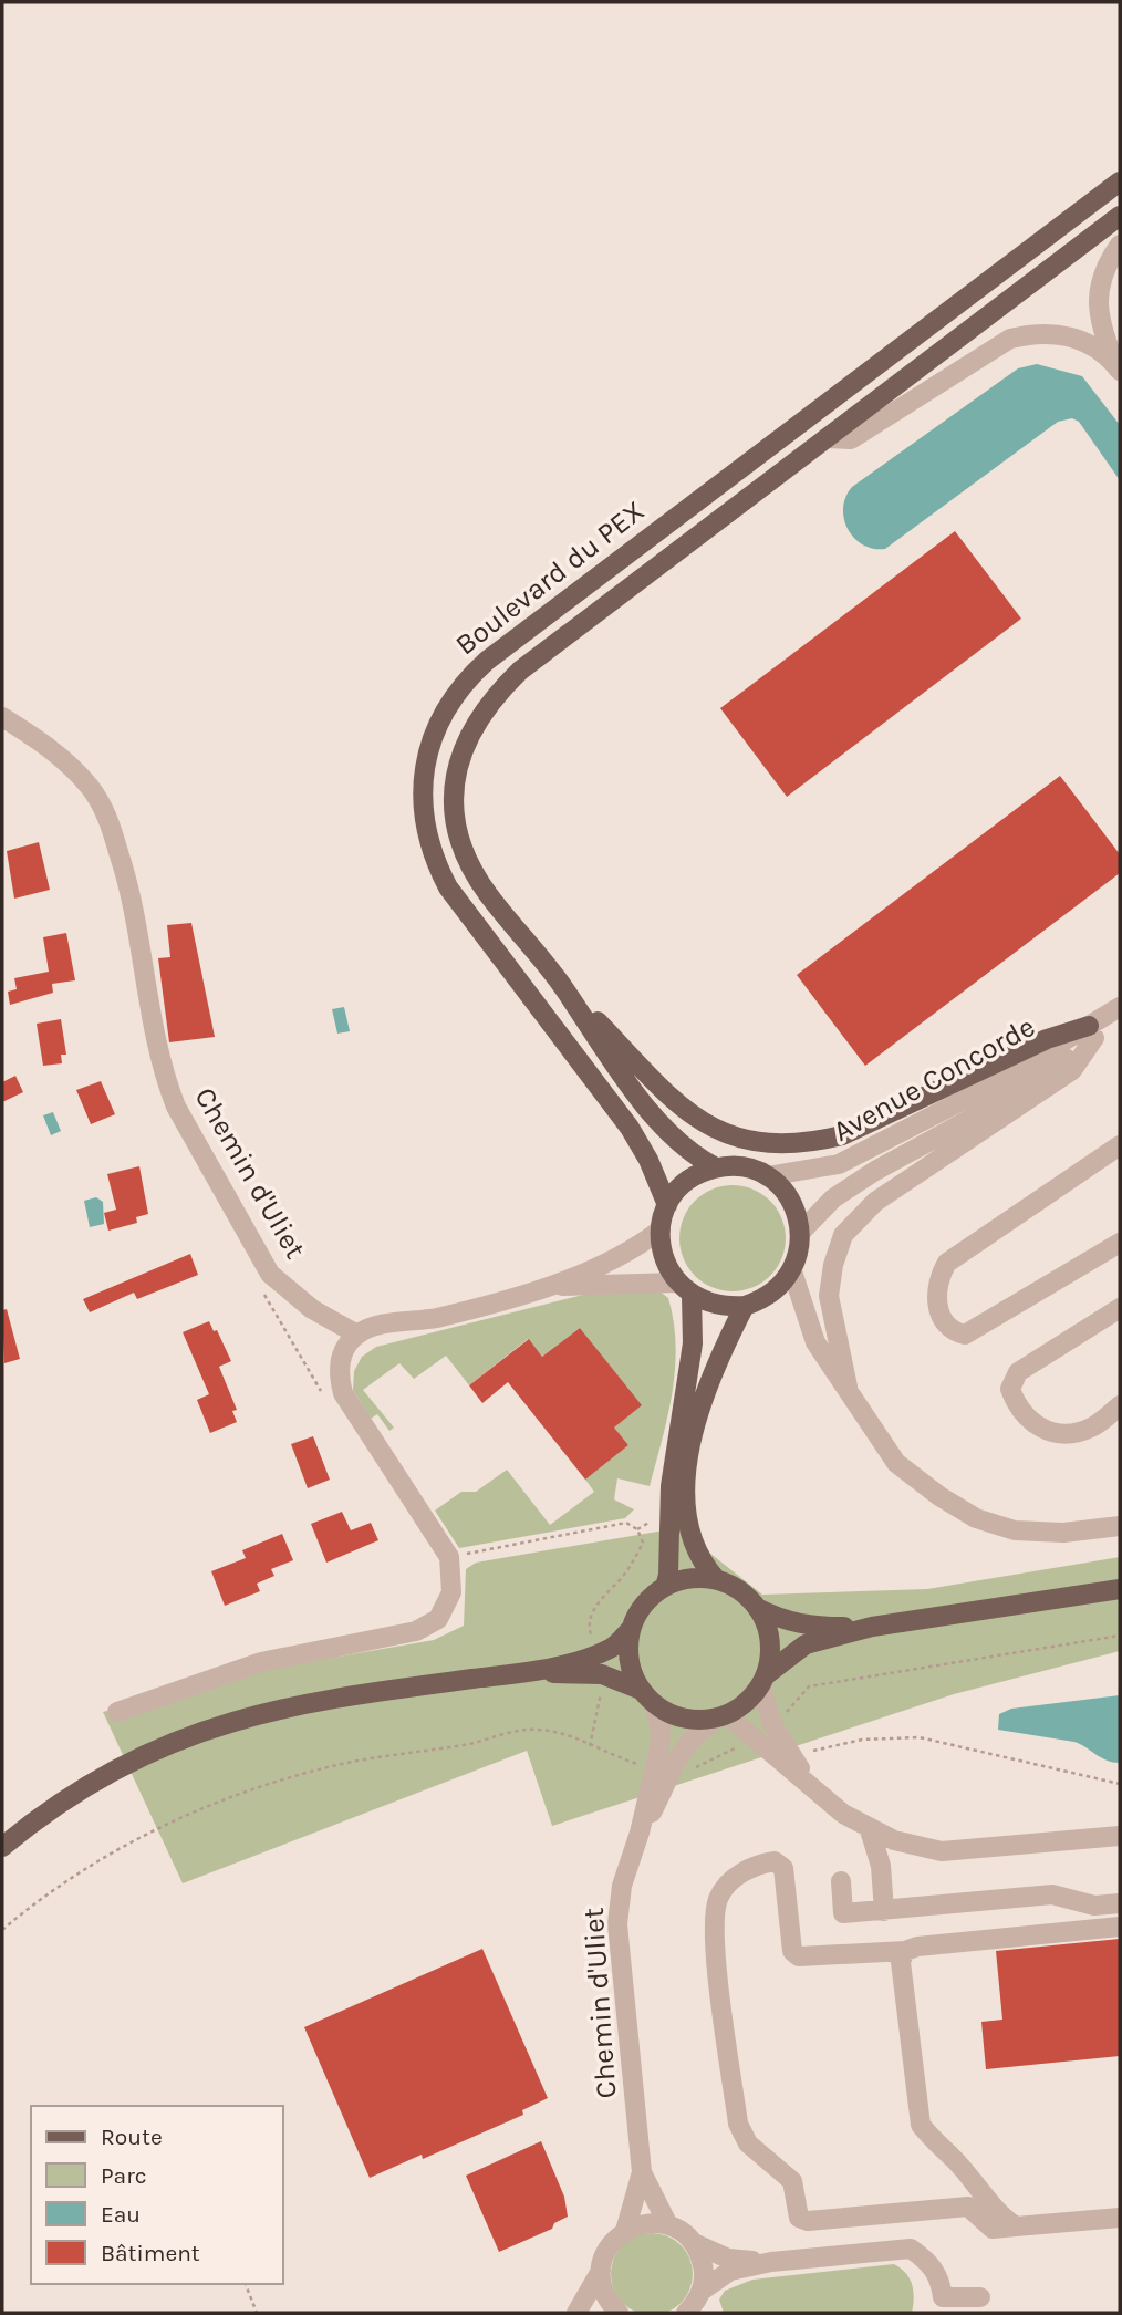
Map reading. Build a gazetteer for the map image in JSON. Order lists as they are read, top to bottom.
{
  "streets": {
    "main road": ["Boulevard du PEX"],
    "street": ["Avenue Concorde", "Chemin d'Uliet"]
  },
  "crossings": [
    ["Boulevard du PEX", "Avenue Concorde"]
  ],
  "legend": [
    "Route",
    "Parc",
    "Eau",
    "Bâtiment"
  ]
}
